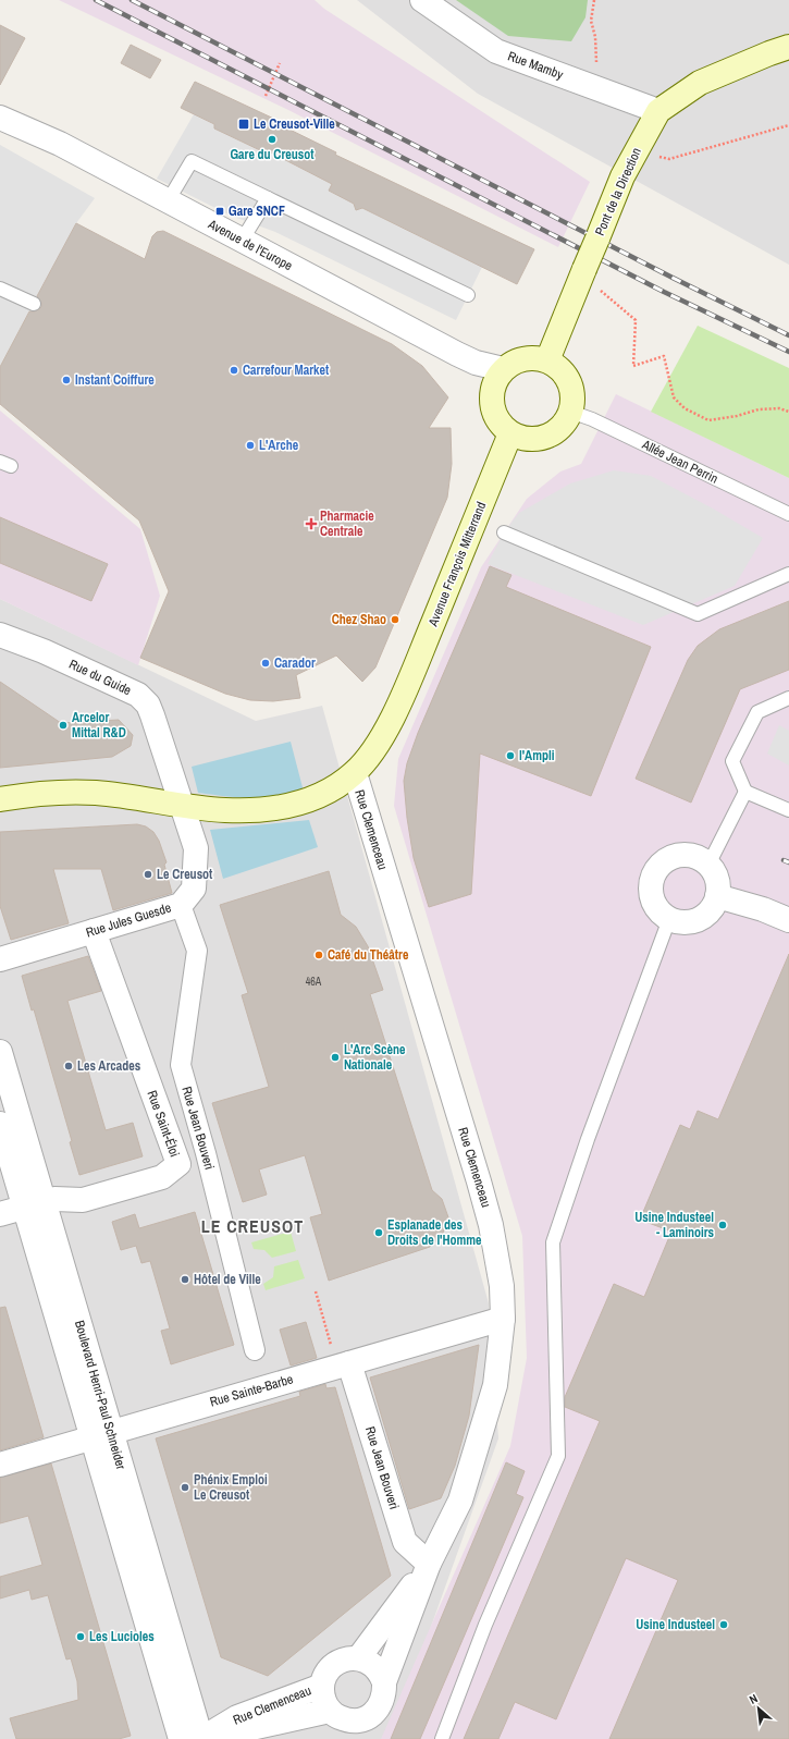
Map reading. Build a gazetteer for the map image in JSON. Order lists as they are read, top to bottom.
{
  "streets": {
    "main road": ["Pont de la Direction", "Avenue François Mitterrand"],
    "street": [
      "Rue Mamby",
      "Avenue de l'Europe",
      "Rue du Guide",
      "Rue Clemenceau",
      "Rue Jules Guesde",
      "Rue Saint-Éloi",
      "Rue Jean Bouveri",
      "Rue Sainte-Barbe",
      "Boulevard Henri-Paul Schneider"
    ],
    "lane": ["Allée Jean Perrin"]
  },
  "crossings": [
    ["Rue Mamby", "Pont de la Direction"],
    ["Pont de la Direction", "Avenue de l'Europe"],
    ["Pont de la Direction", "Allée Jean Perrin"],
    ["Pont de la Direction", "Avenue François Mitterrand"],
    ["Avenue de l'Europe", "Allée Jean Perrin"],
    ["Avenue de l'Europe", "Avenue François Mitterrand"],
    ["Allée Jean Perrin", "Avenue François Mitterrand"],
    ["Avenue François Mitterrand", "Rue du Guide"],
    ["Avenue François Mitterrand", "Rue Clemenceau"],
    ["Avenue François Mitterrand", "Rue Jules Guesde"],
    ["Rue du Guide", "Rue Jules Guesde"],
    ["Rue Clemenceau", "Rue Jean Bouveri"],
    ["Rue Clemenceau", "Rue Sainte-Barbe"],
    ["Rue Clemenceau", "Boulevard Henri-Paul Schneider"],
    ["Rue Jules Guesde", "Rue Saint-Éloi"],
    ["Rue Jules Guesde", "Rue Jean Bouveri"],
    ["Rue Saint-Éloi", "Boulevard Henri-Paul Schneider"],
    ["Rue Jean Bouveri", "Rue Sainte-Barbe"],
    ["Rue Sainte-Barbe", "Boulevard Henri-Paul Schneider"]
  ],
  "districts": ["LE CREUSOT"],
  "places": {
    "transit": ["Le Creusot-Ville", "Gare SNCF"],
    "other": [
      "Gare du Creusot",
      "Carrefour Market",
      "Instant Coiffure",
      "L'Arche",
      "Chez Shao",
      "Carador",
      "Arcelor Mittal R&D",
      "l'Ampli",
      "Le Creusot",
      "Café du Théâtre",
      "L'Arc Scène Nationale",
      "Les Arcades",
      "Usine Industeel - Laminoirs",
      "Esplanade des Droits de l'Homme",
      "Hôtel de Ville",
      "Phénix Emploi Le Creusot",
      "Usine Industeel",
      "Les Lucioles"
    ],
    "health": ["Pharmacie Centrale"]
  },
  "house_numbers": ["46A"],
  "north": "top left"
}
